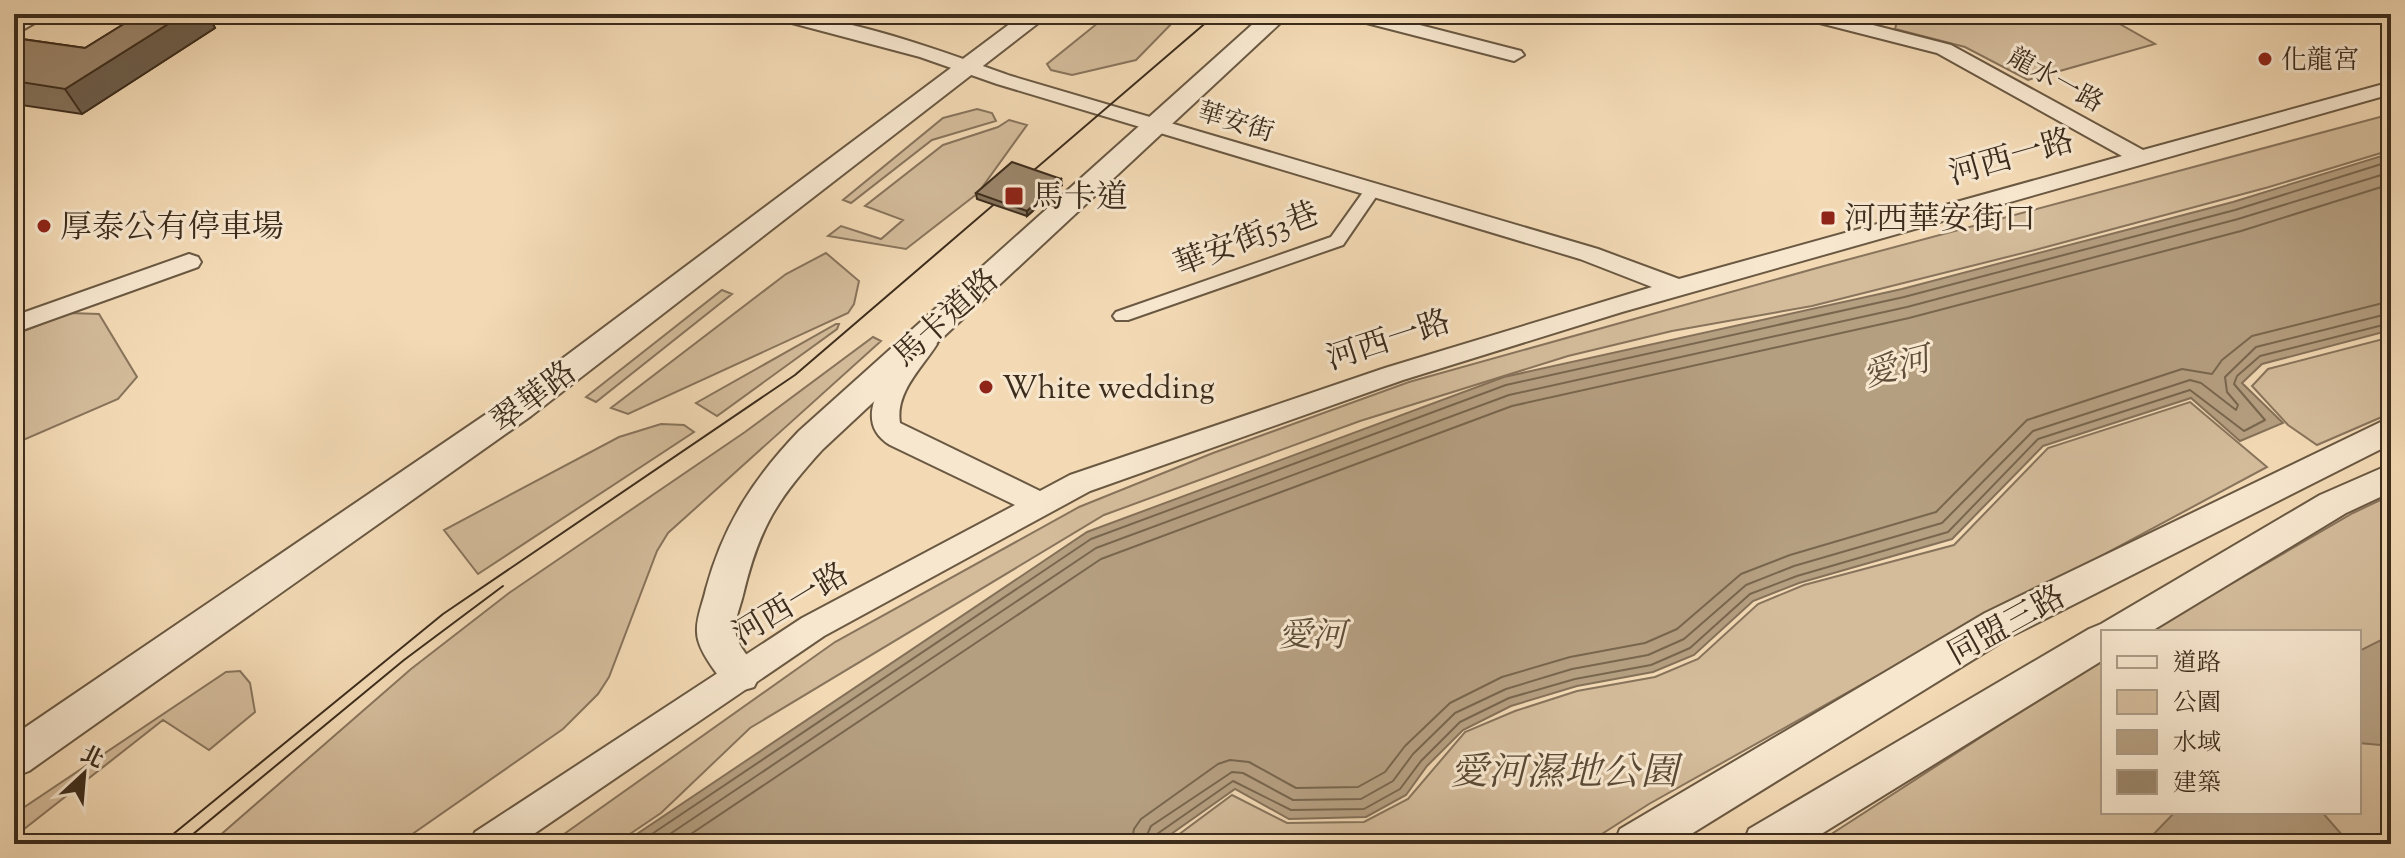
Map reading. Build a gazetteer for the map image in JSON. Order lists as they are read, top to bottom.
{
  "streets": {
    "street": [
      "龍水一路",
      "華安街",
      "河西一路",
      "華安街53巷",
      "馬卡道路",
      "翠華路",
      "同盟三路"
    ]
  },
  "crossings": [
    ["龍水一路", "河西一路"],
    ["華安街", "河西一路"],
    ["華安街", "華安街53巷"],
    ["華安街", "馬卡道路"],
    ["華安街", "翠華路"],
    ["河西一路", "馬卡道路"]
  ],
  "water": ["愛河"],
  "parks": ["愛河濕地公園"],
  "places": {
    "other": ["化龍宮", "厚泰公有停車場", "White wedding"],
    "transit": ["馬卡道", "河西華安街口"]
  },
  "legend": [
    "道路",
    "公園",
    "水域",
    "建築"
  ],
  "north": "top right"
}
